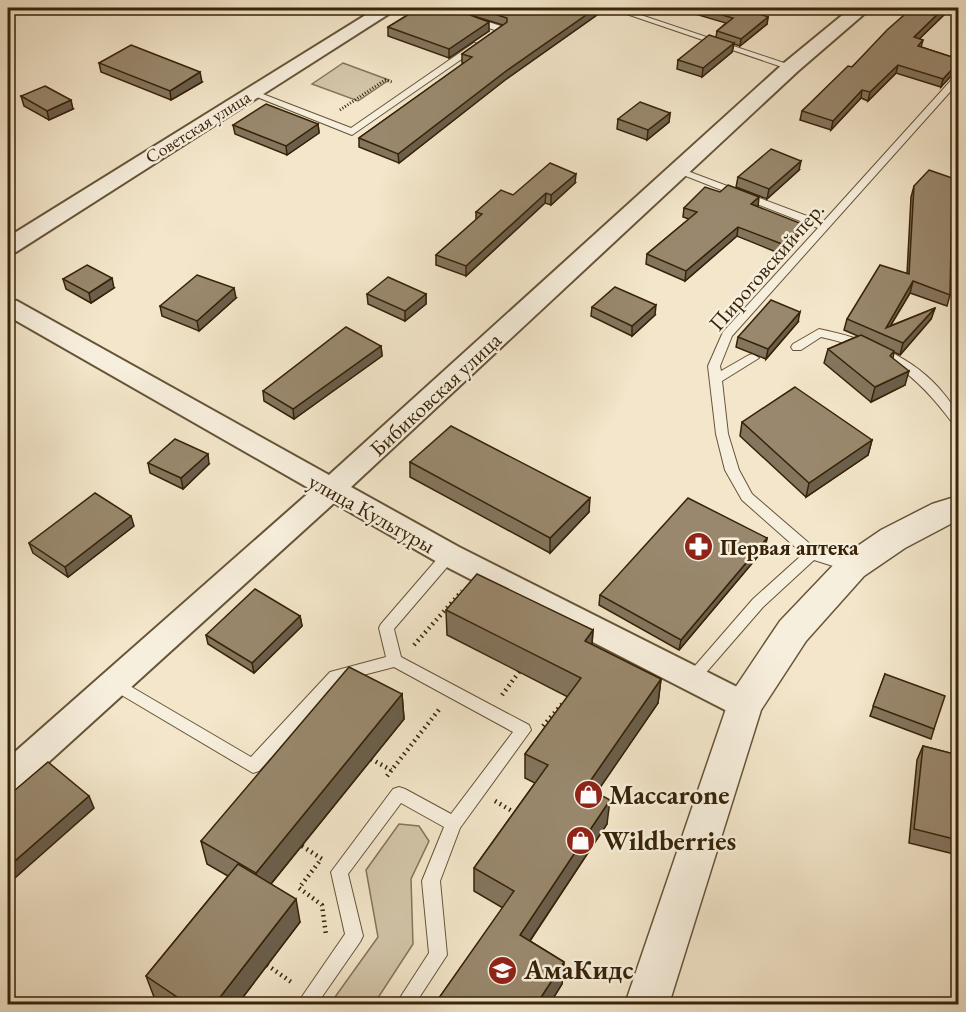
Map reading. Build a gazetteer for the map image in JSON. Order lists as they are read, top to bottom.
{
  "streets": {
    "street": ["Советская улица", "Бибиковская улица", "улица Культуры"],
    "lane": ["Пироговский пер."]
  },
  "crossings": [
    ["Бибиковская улица", "улица Культуры"]
  ],
  "places": {
    "pharmacy": ["Первая аптека"],
    "shop": ["Maccarone", "Wildberries"],
    "school or university": ["АмаКидс"]
  }
}
